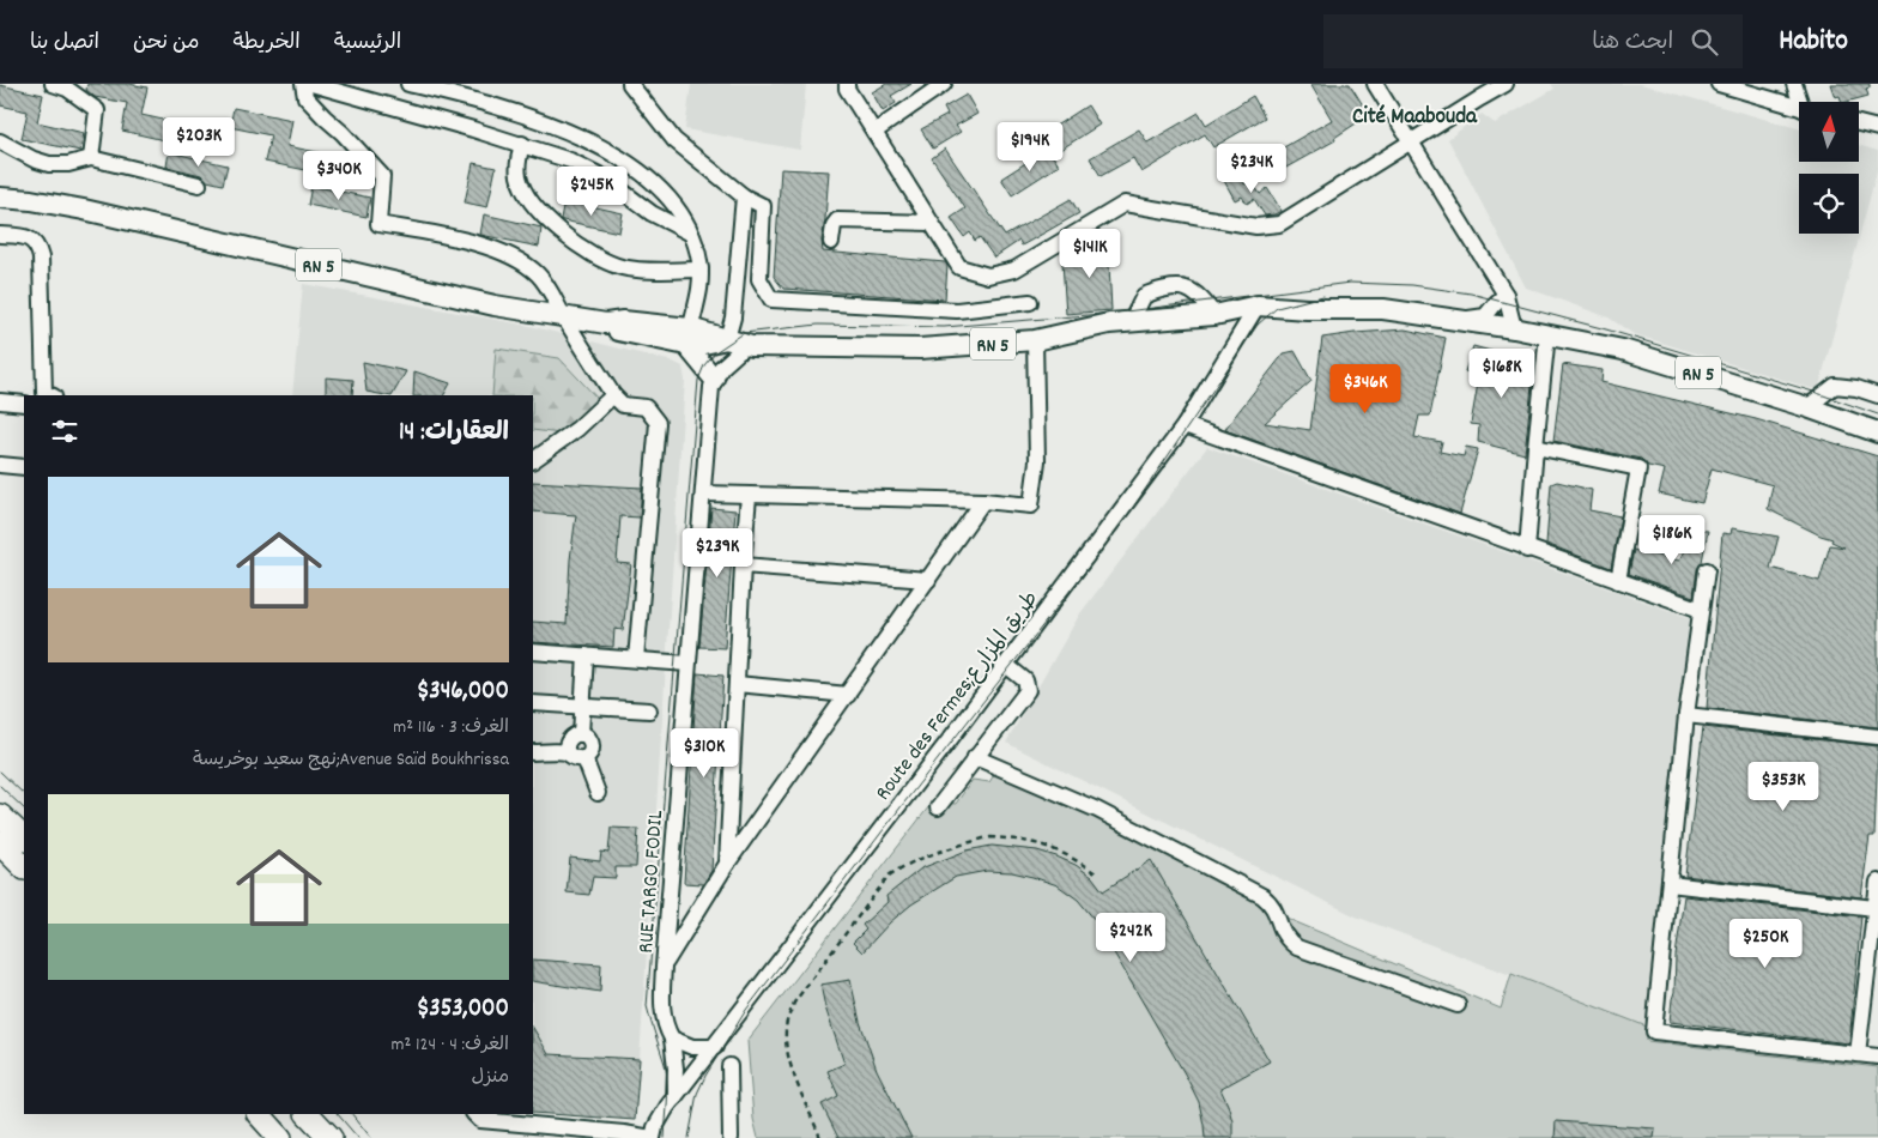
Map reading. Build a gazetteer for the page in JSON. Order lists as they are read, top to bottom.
{
  "streets": {
    "main road": ["RN 5"],
    "street": ["Route des Fermes;طريق المزارع", "RUE TARGO FODIL"]
  },
  "crossings": [
    ["RN 5", "Route des Fermes;طريق المزارع"],
    ["Route des Fermes;طريق المزارع", "RUE TARGO FODIL"]
  ],
  "districts": ["Cité Maabouda"],
  "north": "top",
  "page": {
    "header": "Habito",
    "search": "ابحث هنا",
    "nav": [
      "الرئيسية",
      "الخريطة",
      "من نحن",
      "اتصل بنا"
    ],
    "price": [
      "$203K",
      "$194K",
      "$234K",
      "$340K",
      "$245K",
      "$141K",
      "$168K",
      "$346K",
      "$186K",
      "$239K",
      "$310K",
      "$353K",
      "$242K",
      "$250K"
    ],
    "heading": "العقارات: 14",
    "list": [
      {
        "name": "$346,000",
        "note": "الغرف: 3 · 116 m² · Avenue Saïd Boukhrissa;نهج سعيد بوخريسة"
      },
      {
        "name": "$353,000",
        "note": "الغرف: 4 · 124 m² · منزل"
      }
    ]
  }
}
